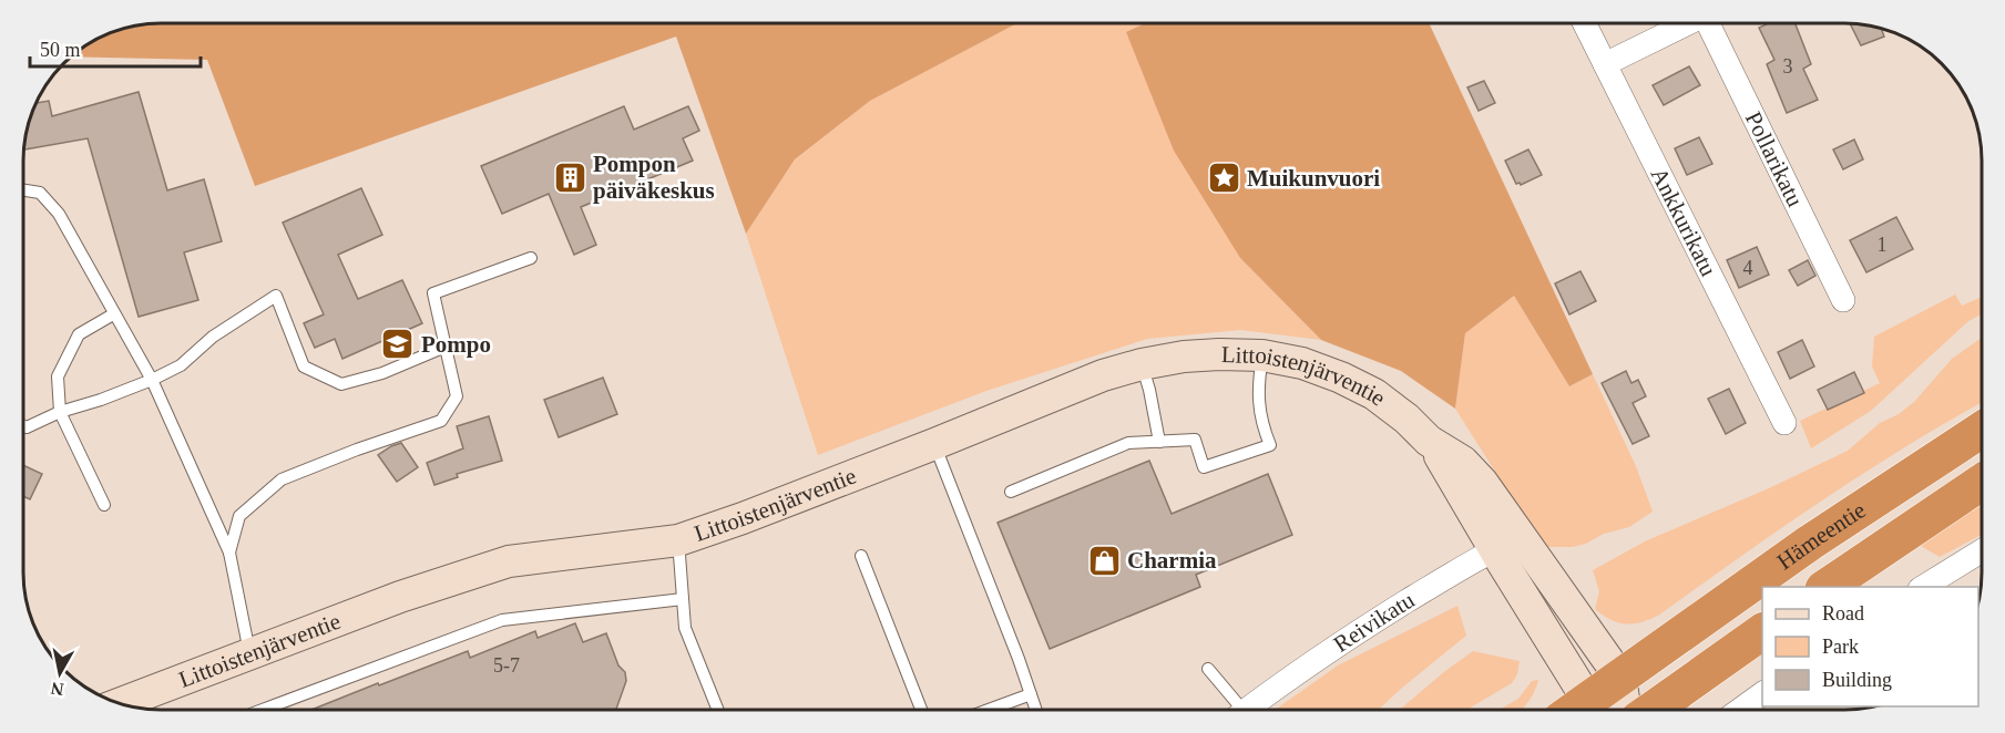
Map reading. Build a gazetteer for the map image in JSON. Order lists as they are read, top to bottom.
{
  "streets": {
    "highway": ["Hämeentie"],
    "street": [
      "Pollarikatu",
      "Ankkurikatu",
      "Littoistenjärventie",
      "Reivikatu"
    ]
  },
  "crossings": [
    ["Littoistenjärventie", "Hämeentie"],
    ["Littoistenjärventie", "Reivikatu"]
  ],
  "places": {
    "building": ["Pompon päiväkeskus"],
    "place": ["Muikunvuori"],
    "school or university": ["Pompo"],
    "shop": ["Charmia"]
  },
  "house_numbers": [
    "3",
    "1",
    "4",
    "5-7"
  ],
  "legend": ["Road", "Park", "Building"],
  "scale_bar": "50 m",
  "north": "bottom"
}
